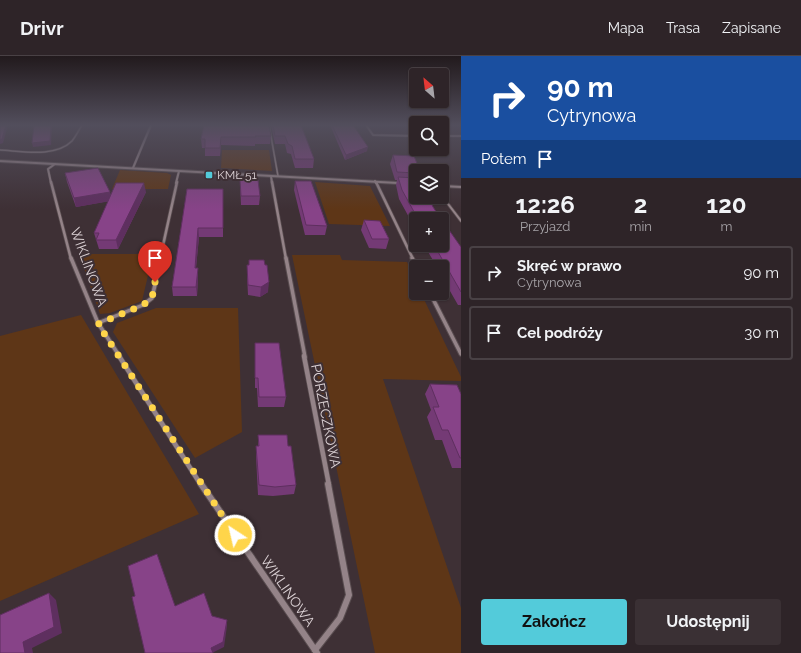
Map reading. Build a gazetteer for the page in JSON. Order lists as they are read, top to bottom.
{
  "streets": {
    "street": ["WIKLINOWA", "PORZECZKOWA"]
  },
  "crossings": [
    ["WIKLINOWA", "PORZECZKOWA"]
  ],
  "places": {
    "transit": ["KMŁ 51"]
  },
  "north": "top left",
  "page": {
    "header": "Drivr",
    "nav": ["Mapa", "Trasa", "Zapisane"],
    "turn": ["90 m", "Cytrynowa"],
    "map_buttons": ["+", "−"],
    "then": "Potem",
    "eta": [
      "12:26",
      "Przyjazd",
      "2",
      "min",
      "120",
      "m"
    ],
    "list": [
      {
        "name": "Skręć w prawo",
        "note": "Cytrynowa",
        "value": "90 m"
      },
      {
        "name": "Cel podróży",
        "value": "30 m"
      }
    ],
    "buttons": ["Zakończ", "Udostępnij"]
  }
}
